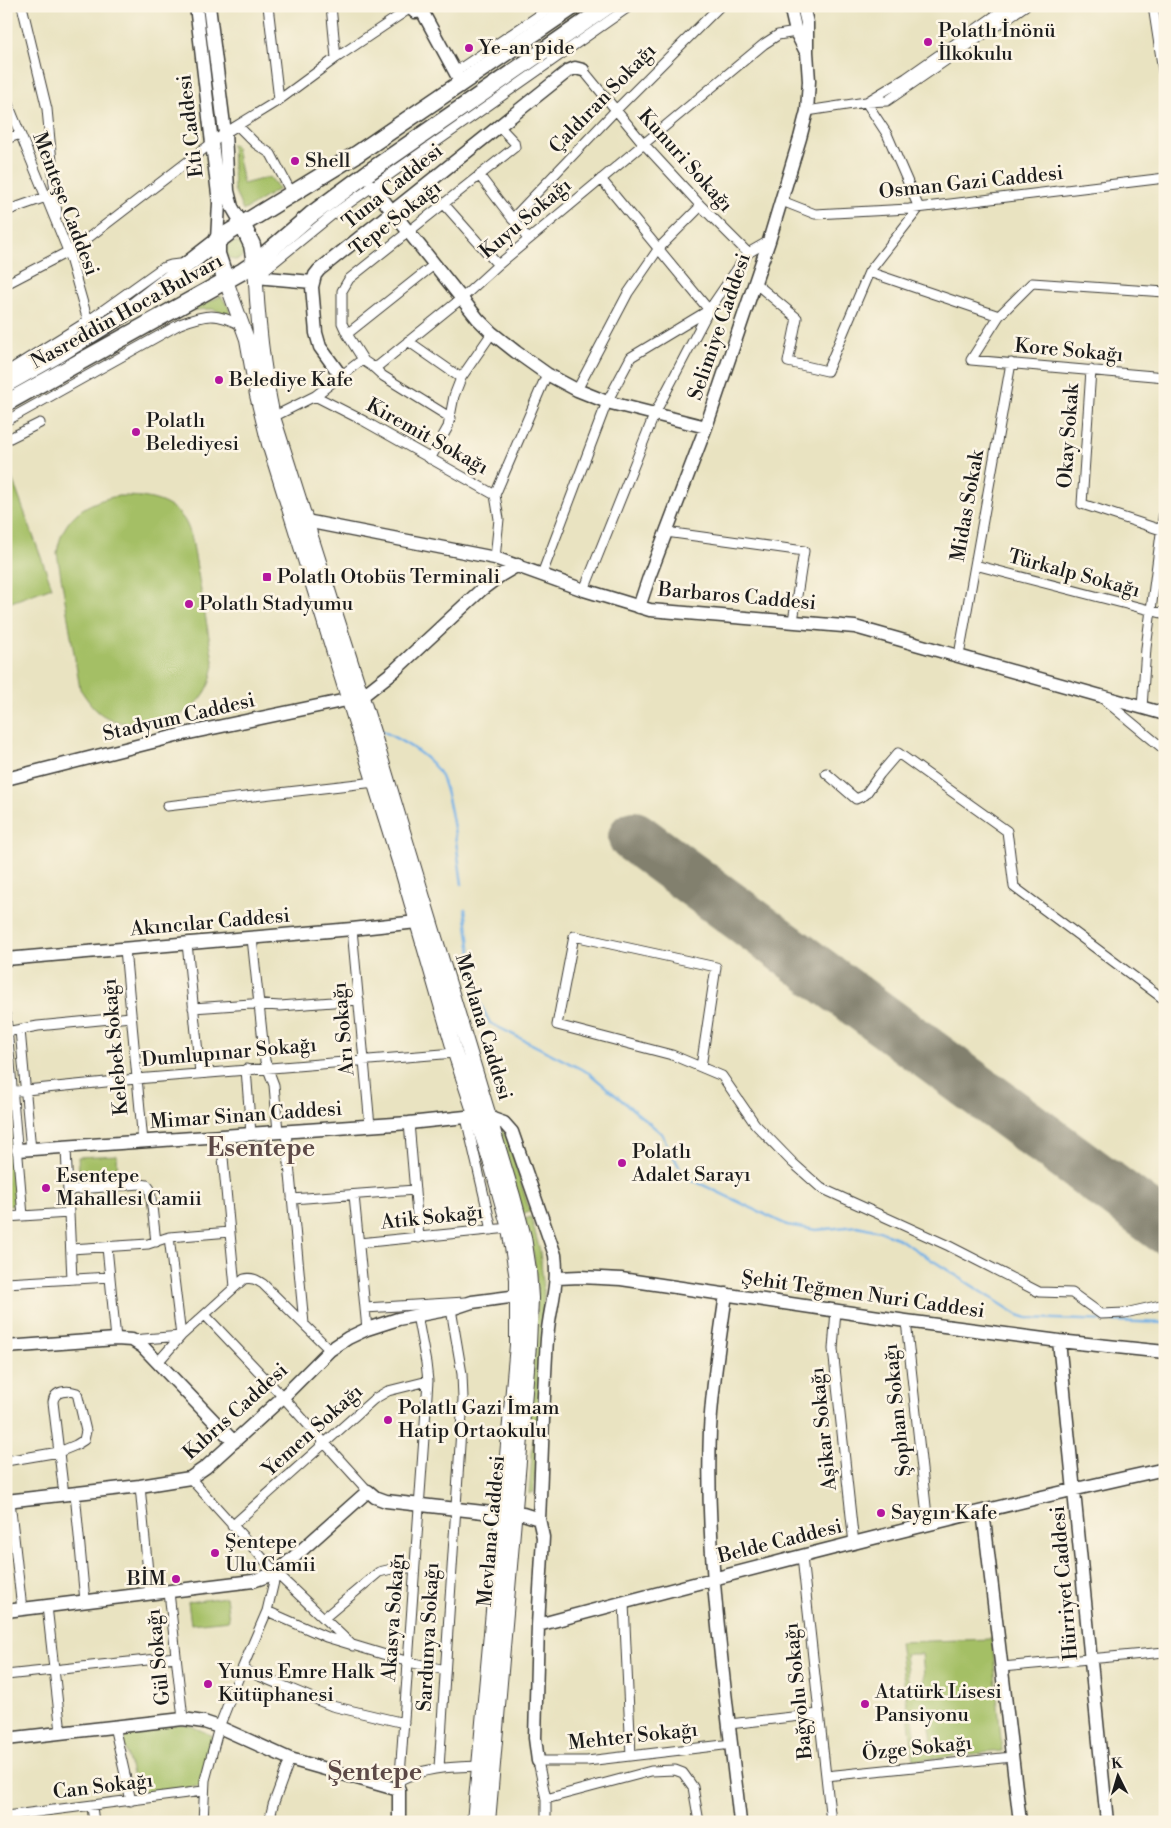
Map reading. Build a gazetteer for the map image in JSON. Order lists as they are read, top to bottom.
{
  "streets": {
    "highway": ["Nasreddin Hoca Bulvarı"],
    "main road": ["Mevlana Caddesi"],
    "street": [
      "Çaldıran Sokağı",
      "Eti Caddesi",
      "Kunuri Sokağı",
      "Osman Gazi Caddesi",
      "Tuna Caddesi",
      "Menteşe Caddesi",
      "Tepe Sokağı",
      "Kuyu Sokağı",
      "Selimiye Caddesi",
      "Kore Sokağı",
      "Okay Sokak",
      "Kiremit Sokağı",
      "Midas Sokak",
      "Türkalp Sokağı",
      "Barbaros Caddesi",
      "Stadyum Caddesi",
      "Akıncılar Caddesi",
      "Arı Sokağı",
      "Kelebek Sokağı",
      "Dumlupınar Sokağı",
      "Mimar Sinan Caddesi",
      "Atik Sokağı",
      "Şehit Teğmen Nuri Caddesi",
      "Şophan Sokağı",
      "Kıbrıs Caddesi",
      "Aşikar Sokağı",
      "Yemen Sokağı",
      "Belde Caddesi",
      "Hürriyet Caddesi",
      "Akasya Sokağı",
      "Sardunya Sokağı",
      "Gül Sokağı",
      "Bağyolu Sokağı",
      "Mehter Sokağı",
      "Özge Sokağı",
      "Can Sokağı"
    ]
  },
  "crossings": [
    ["Çaldıran Sokağı", "Kunuri Sokağı"],
    ["Eti Caddesi", "Nasreddin Hoca Bulvarı"],
    ["Kunuri Sokağı", "Tuna Caddesi"],
    ["Kunuri Sokağı", "Kuyu Sokağı"],
    ["Osman Gazi Caddesi", "Selimiye Caddesi"],
    ["Tuna Caddesi", "Tepe Sokağı"],
    ["Kuyu Sokağı", "Selimiye Caddesi"],
    ["Nasreddin Hoca Bulvarı", "Mevlana Caddesi"],
    ["Selimiye Caddesi", "Barbaros Caddesi"],
    ["Kore Sokağı", "Okay Sokak"],
    ["Kore Sokağı", "Midas Sokak"],
    ["Midas Sokak", "Türkalp Sokağı"],
    ["Midas Sokak", "Barbaros Caddesi"],
    ["Barbaros Caddesi", "Mevlana Caddesi"],
    ["Stadyum Caddesi", "Mevlana Caddesi"],
    ["Akıncılar Caddesi", "Mevlana Caddesi"],
    ["Akıncılar Caddesi", "Arı Sokağı"],
    ["Akıncılar Caddesi", "Kelebek Sokağı"],
    ["Mevlana Caddesi", "Dumlupınar Sokağı"],
    ["Mevlana Caddesi", "Mimar Sinan Caddesi"],
    ["Mevlana Caddesi", "Atik Sokağı"],
    ["Mevlana Caddesi", "Kıbrıs Caddesi"],
    ["Arı Sokağı", "Dumlupınar Sokağı"],
    ["Arı Sokağı", "Mimar Sinan Caddesi"],
    ["Kelebek Sokağı", "Dumlupınar Sokağı"],
    ["Kelebek Sokağı", "Mimar Sinan Caddesi"],
    ["Şehit Teğmen Nuri Caddesi", "Şophan Sokağı"],
    ["Şehit Teğmen Nuri Caddesi", "Aşikar Sokağı"],
    ["Şehit Teğmen Nuri Caddesi", "Hürriyet Caddesi"],
    ["Şophan Sokağı", "Belde Caddesi"],
    ["Kıbrıs Caddesi", "Akasya Sokağı"],
    ["Kıbrıs Caddesi", "Sardunya Sokağı"],
    ["Aşikar Sokağı", "Belde Caddesi"],
    ["Yemen Sokağı", "Akasya Sokağı"],
    ["Belde Caddesi", "Hürriyet Caddesi"],
    ["Belde Caddesi", "Bağyolu Sokağı"],
    ["Bağyolu Sokağı", "Özge Sokağı"]
  ],
  "districts": ["Esentepe", "Şentepe"],
  "places": {
    "other": [
      "Polatlı İnönü İlkokulu",
      "Ye-an pide",
      "Shell",
      "Belediye Kafe",
      "Polatlı Belediyesi",
      "Polatlı Stadyumu",
      "Polatlı Adalet Sarayı",
      "Esentepe Mahallesi Camii",
      "Polatlı Gazi İmam Hatip Ortaokulu",
      "Saygın Kafe",
      "Şentepe Ulu Camii",
      "BİM",
      "Yunus Emre Halk Kütüphanesi",
      "Atatürk Lisesi Pansiyonu"
    ],
    "transit": ["Polatlı Otobüs Terminali"]
  },
  "north": "top"
}
